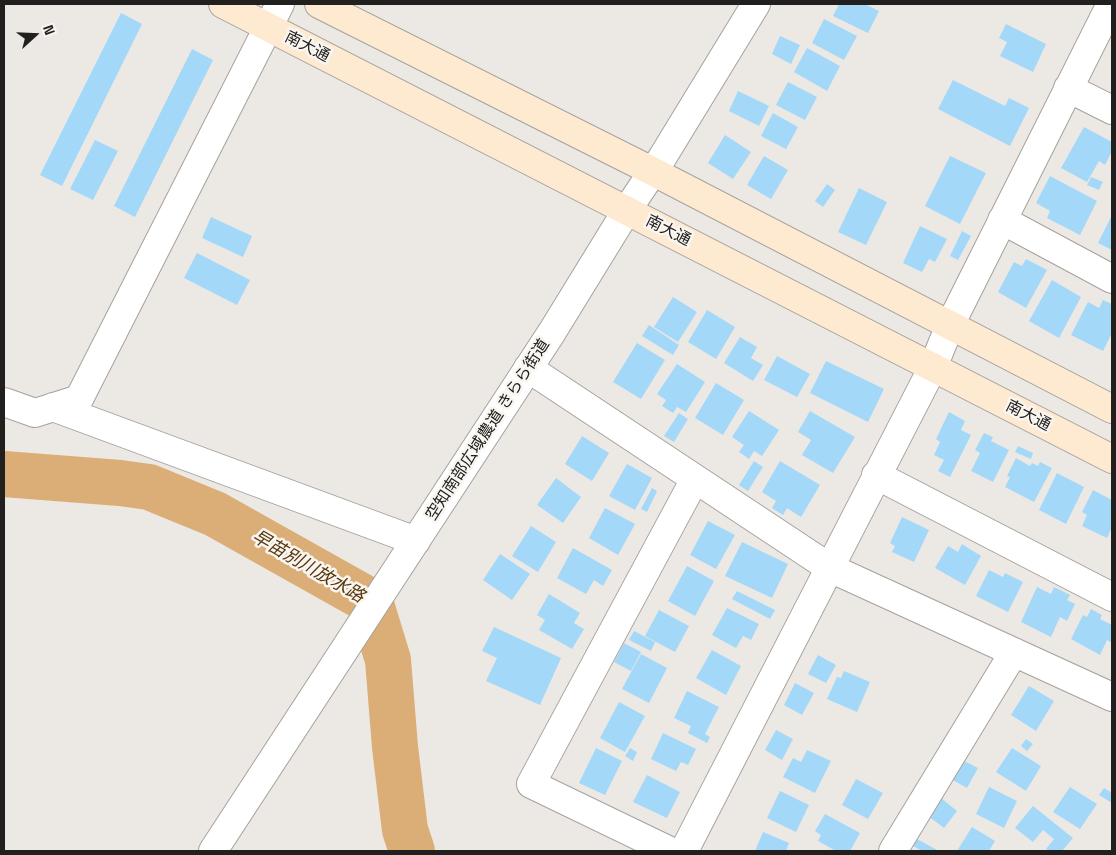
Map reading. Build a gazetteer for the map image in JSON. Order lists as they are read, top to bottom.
{
  "streets": {
    "main road": ["南大通"],
    "street": ["空知南部広域農道 きらら街道"]
  },
  "crossings": [
    ["南大通", "空知南部広域農道 きらら街道"]
  ],
  "water": ["早苗別川放水路"],
  "north": "right"
}
